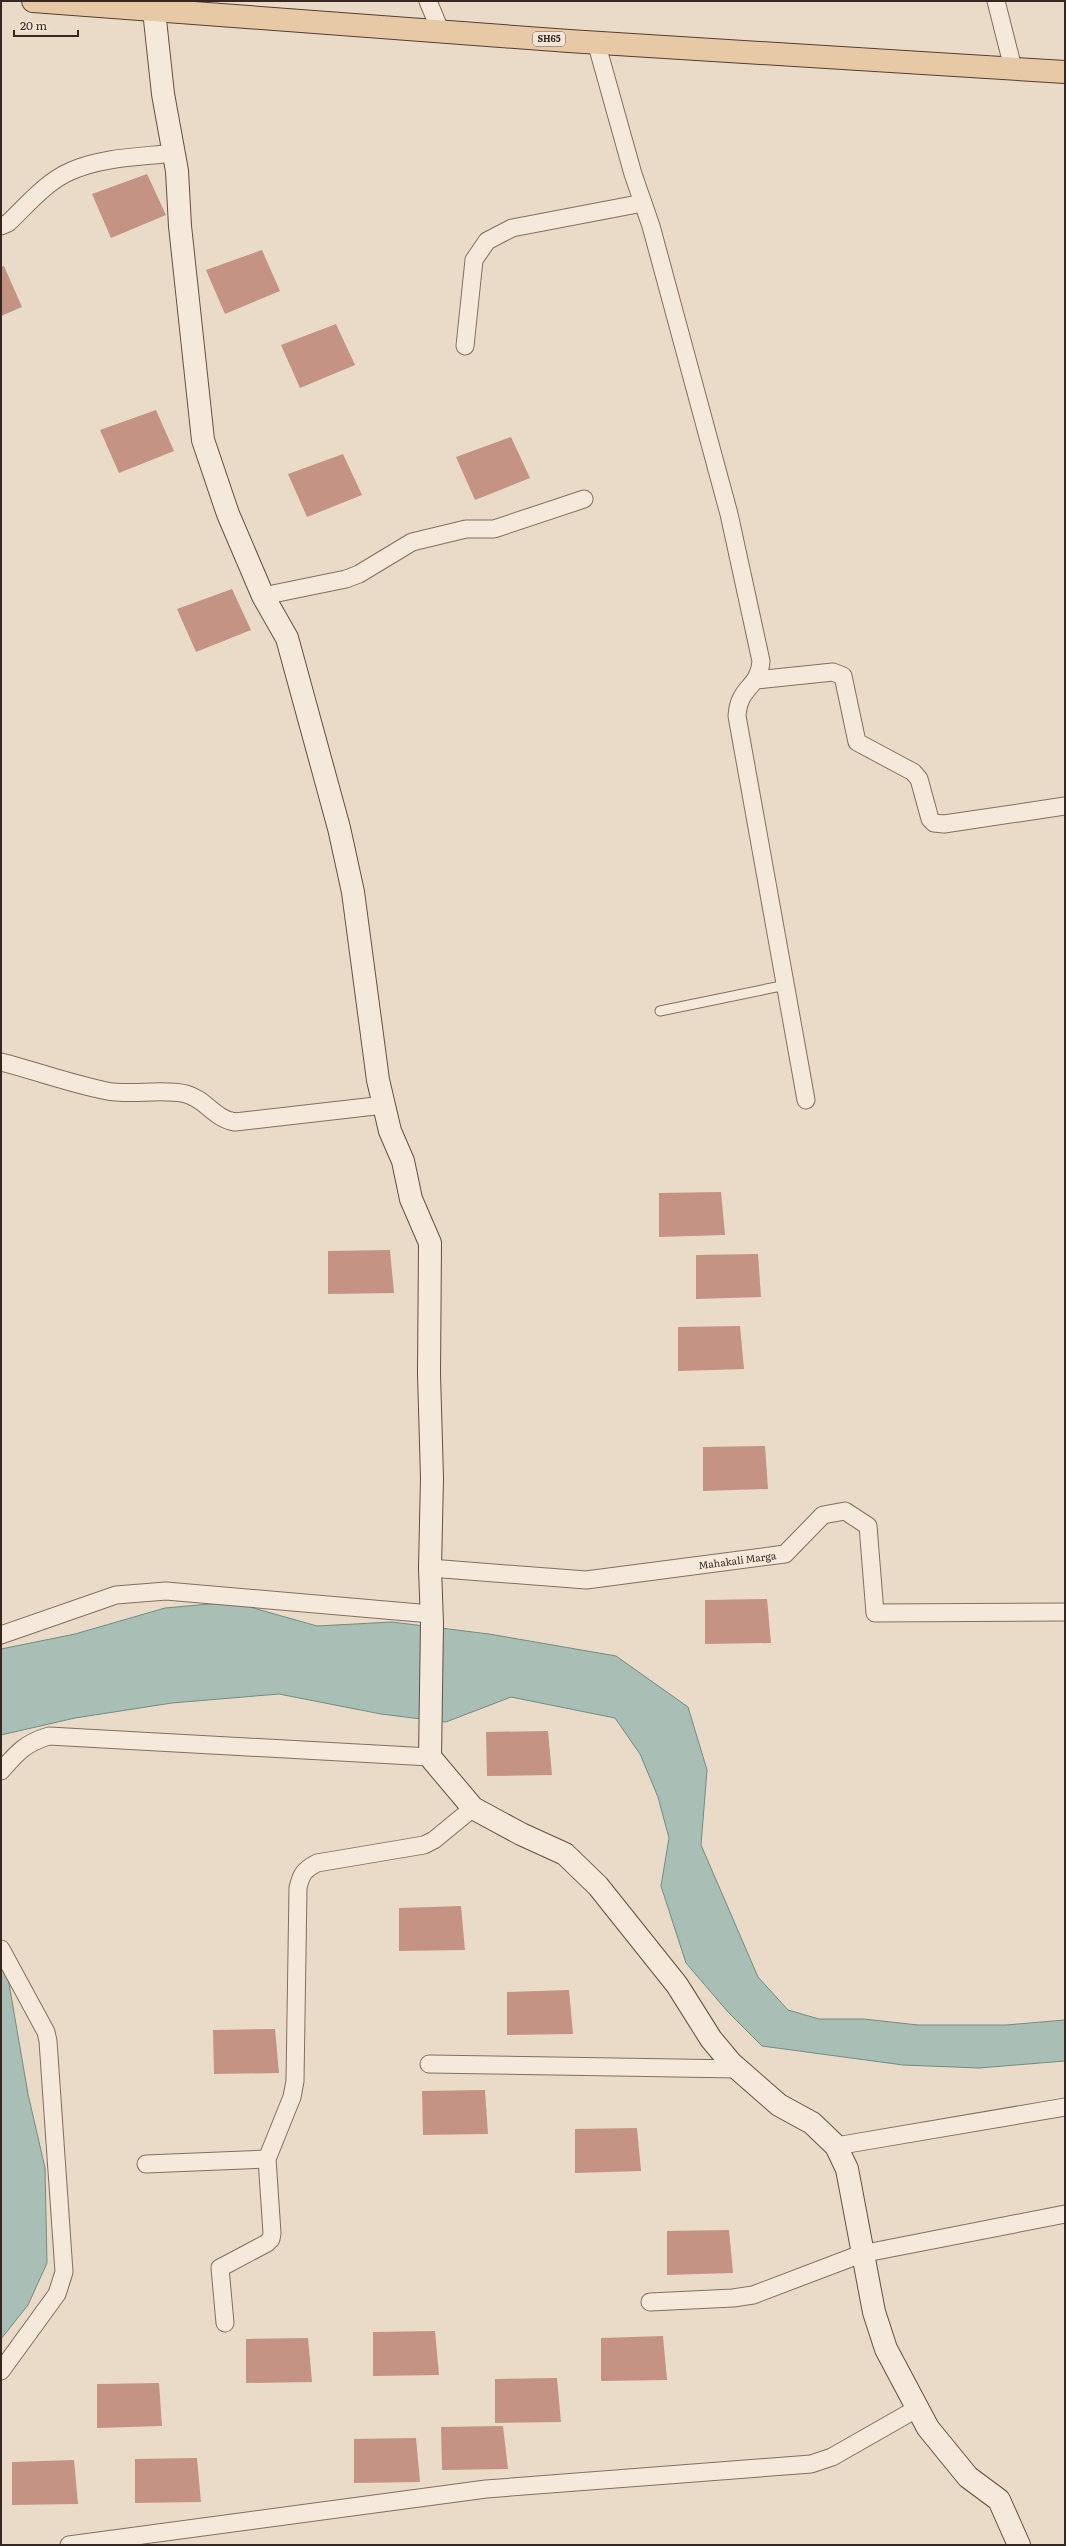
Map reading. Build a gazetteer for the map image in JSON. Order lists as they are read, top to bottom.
{
  "streets": {
    "main road": ["SH65"],
    "street": ["Mahakali Marga"]
  },
  "scale_bar": "20 m"
}
